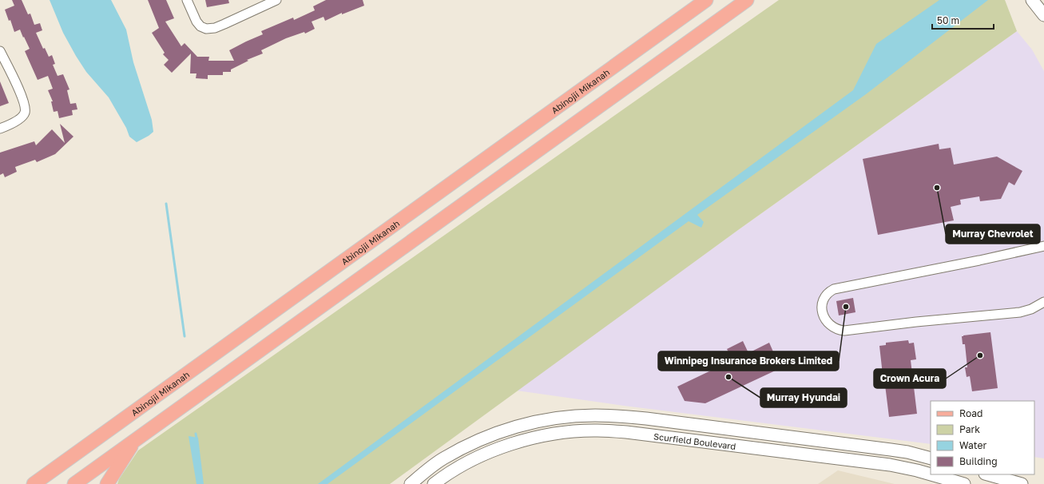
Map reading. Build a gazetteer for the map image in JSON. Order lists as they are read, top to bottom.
{
  "streets": {
    "main road": ["Abinojii Mikanah"],
    "street": ["Scurfield Boulevard"]
  },
  "places": [
    "Murray Chevrolet",
    "Winnipeg Insurance Brokers Limited",
    "Crown Acura",
    "Murray Hyundai"
  ],
  "legend": [
    "Road",
    "Park",
    "Water",
    "Building"
  ],
  "scale_bar": "50 m"
}
